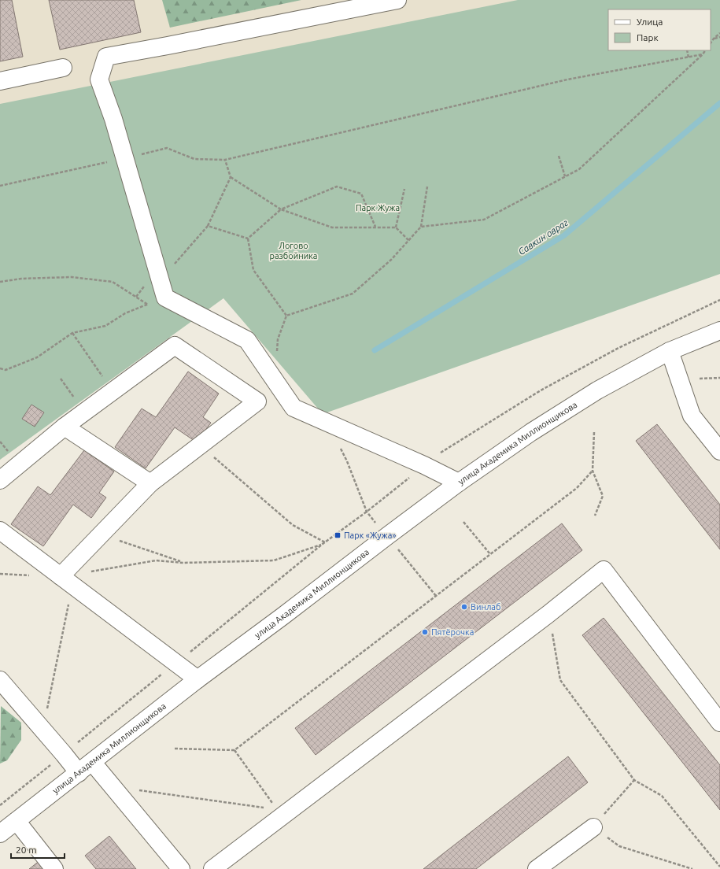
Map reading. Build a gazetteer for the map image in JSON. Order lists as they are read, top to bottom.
{
  "streets": {
    "street": ["улица Академика Миллионщикова"]
  },
  "water": ["Савкин овраг"],
  "parks": ["Парк Жужа", "Логово разбойника"],
  "places": {
    "transit": ["Парк «Жужа»"],
    "other": ["Винлаб", "Пятёрочка"]
  },
  "legend": ["Улица", "Парк"],
  "scale_bar": "20 m"
}
